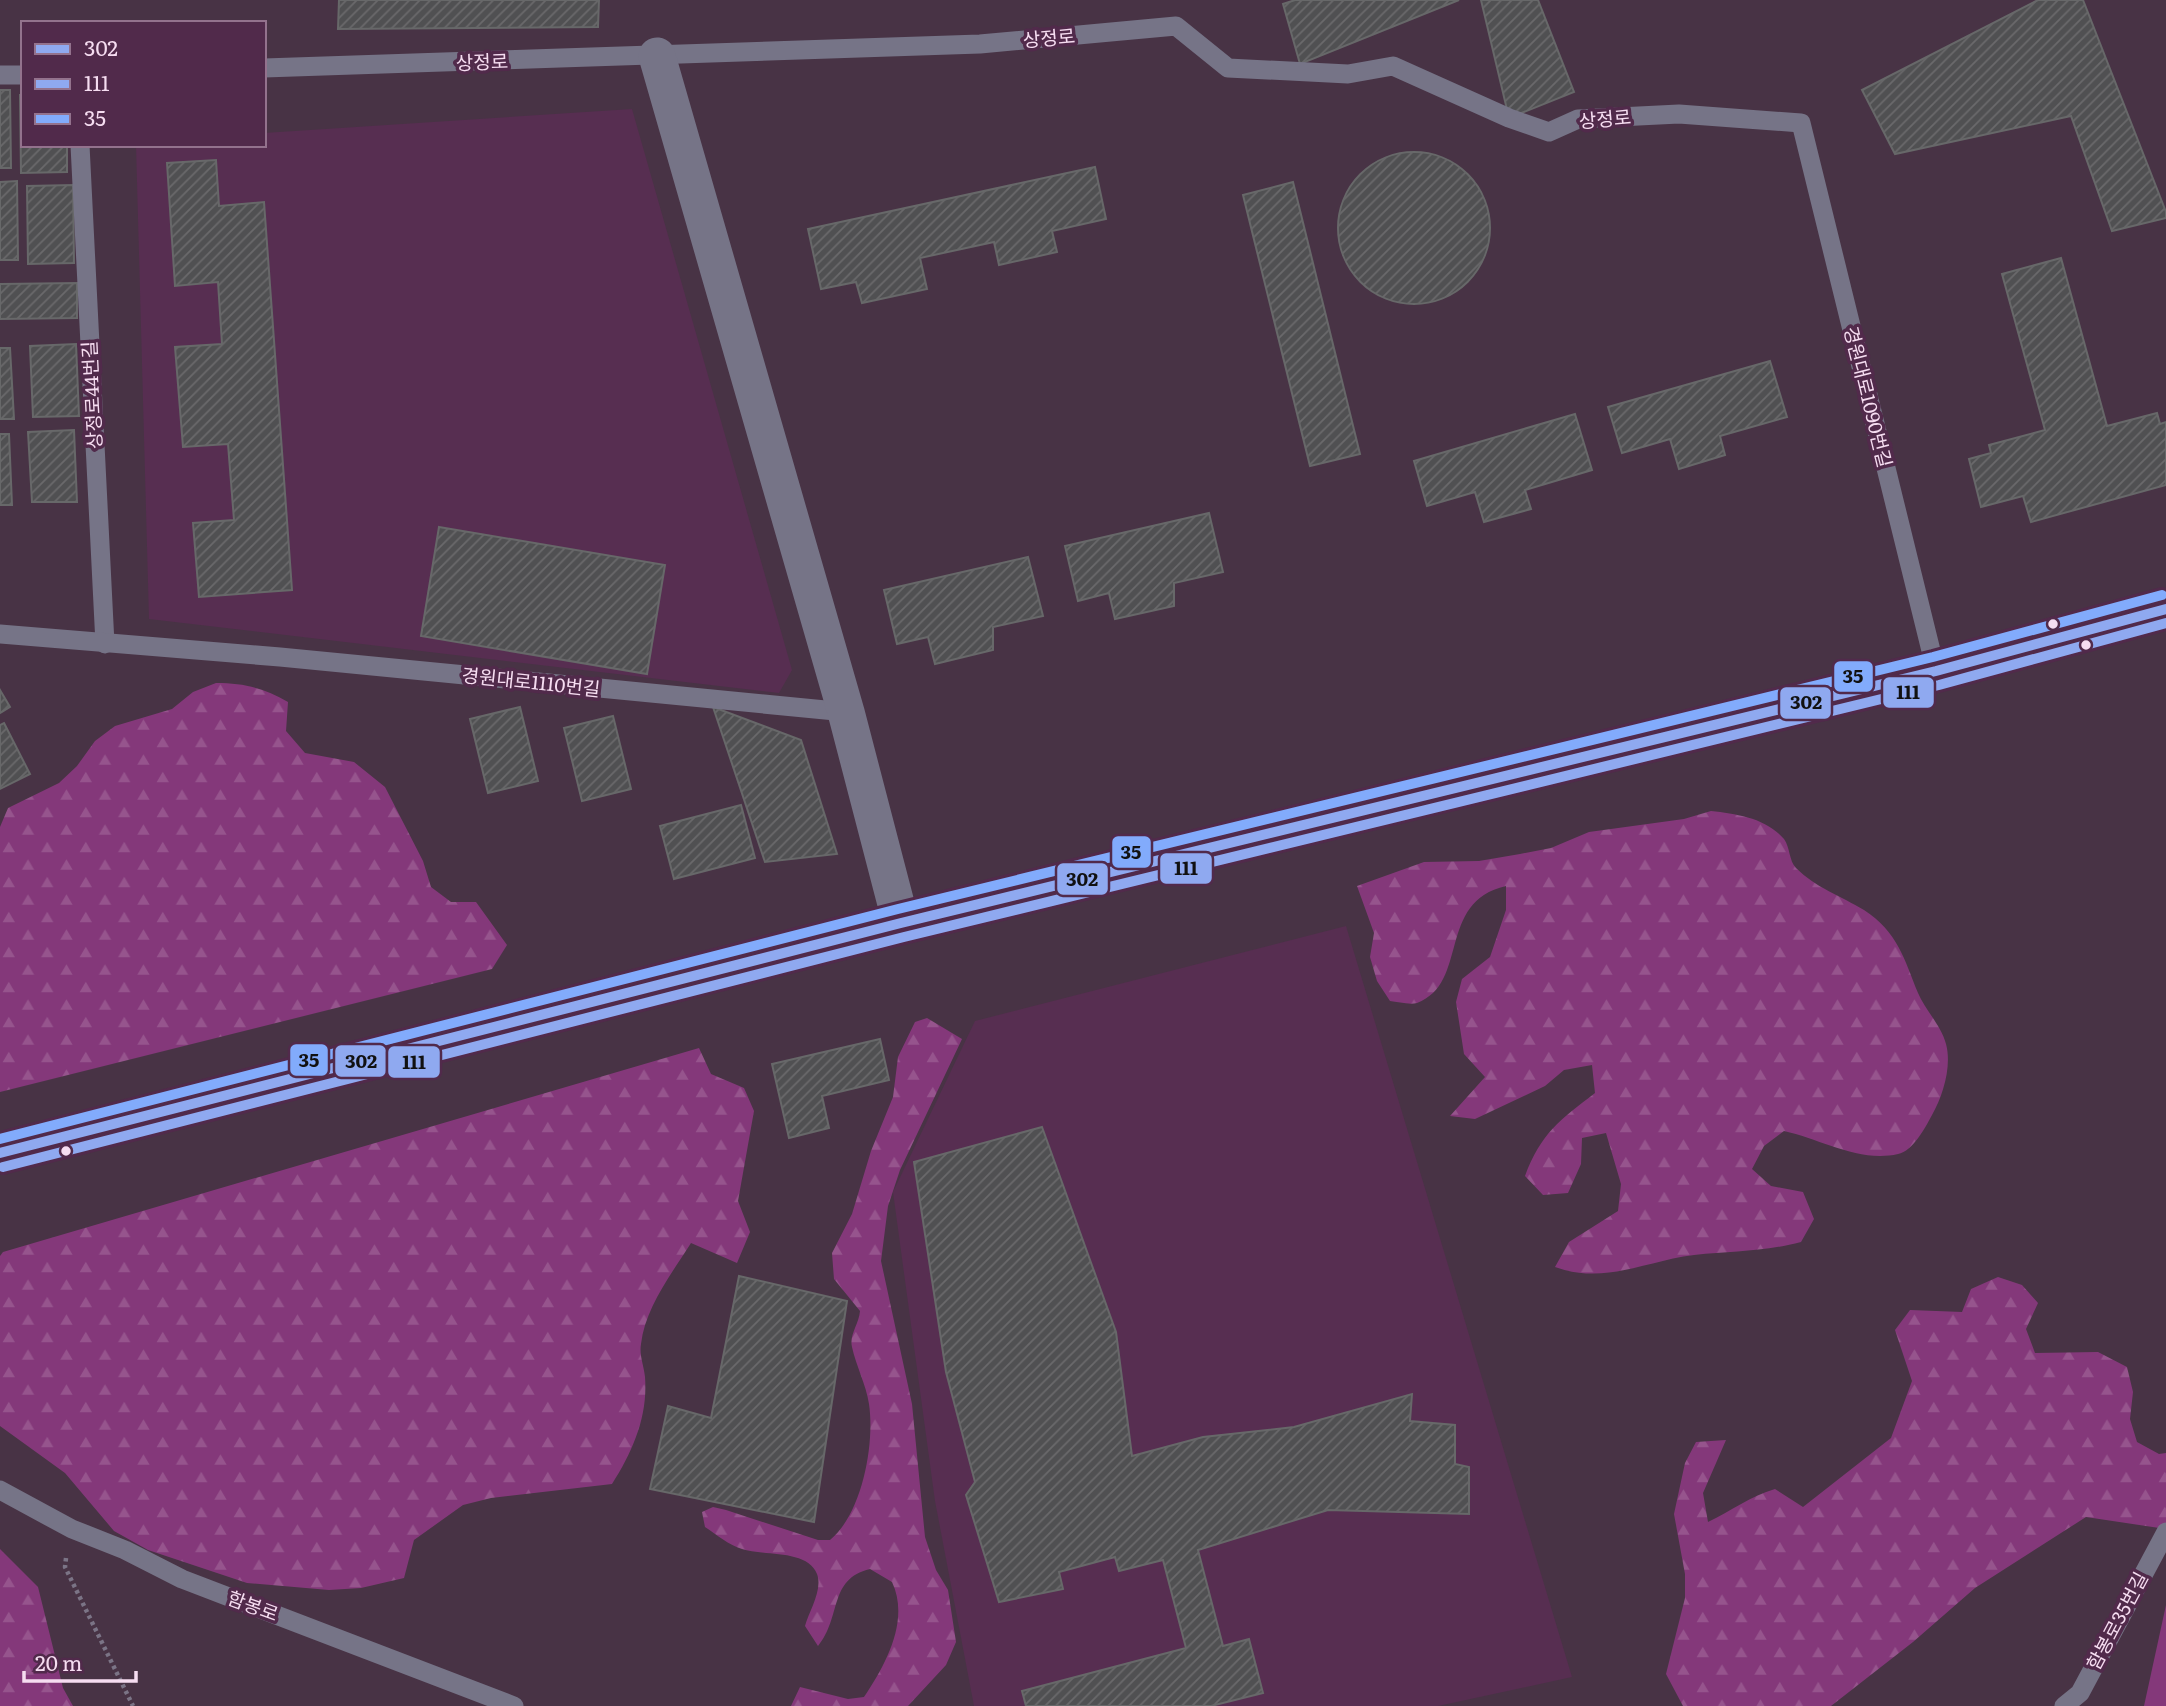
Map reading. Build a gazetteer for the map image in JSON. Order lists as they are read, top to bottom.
{
  "streets": {
    "lane": [
      "상정로",
      "상정로44번길",
      "경원대로1090번길",
      "경원대로1110번길",
      "함봉로",
      "함봉로35번길"
    ]
  },
  "crossings": [
    ["상정로", "경원대로1090번길"],
    ["상정로44번길", "경원대로1110번길"]
  ],
  "lines": ["transit line 35", "transit line 302", "transit line 111"],
  "legend": ["302", "111", "35"],
  "scale_bar": "20 m"
}
